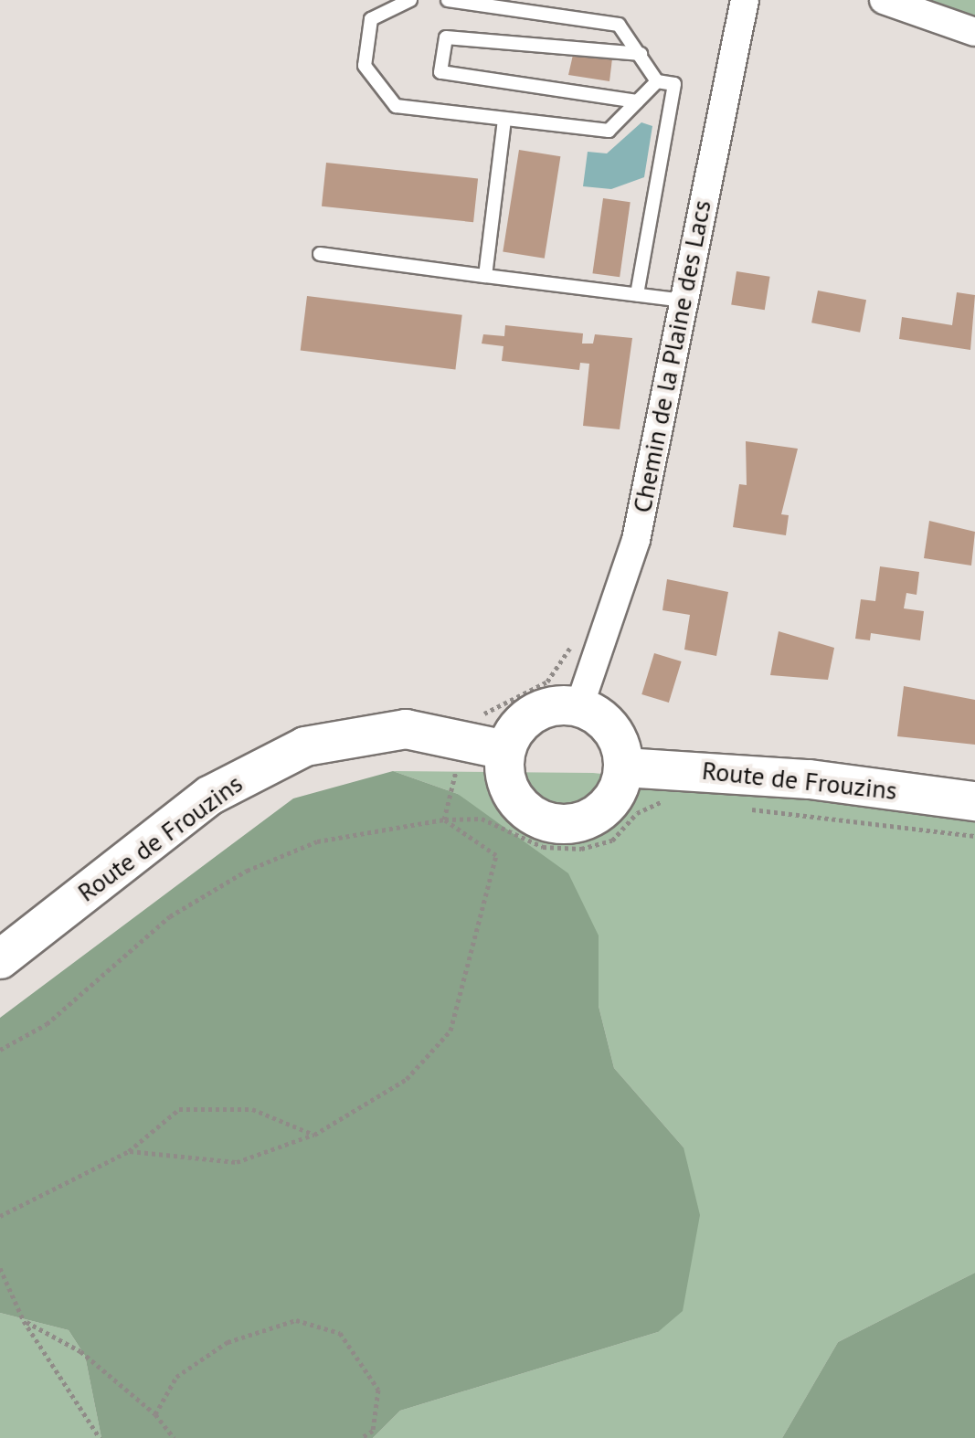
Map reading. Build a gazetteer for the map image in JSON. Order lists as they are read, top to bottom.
{
  "streets": {
    "main road": ["Route de Frouzins"],
    "street": ["Chemin de la Plaine des Lacs"]
  },
  "crossings": [
    ["Chemin de la Plaine des Lacs", "Route de Frouzins"]
  ]
}
